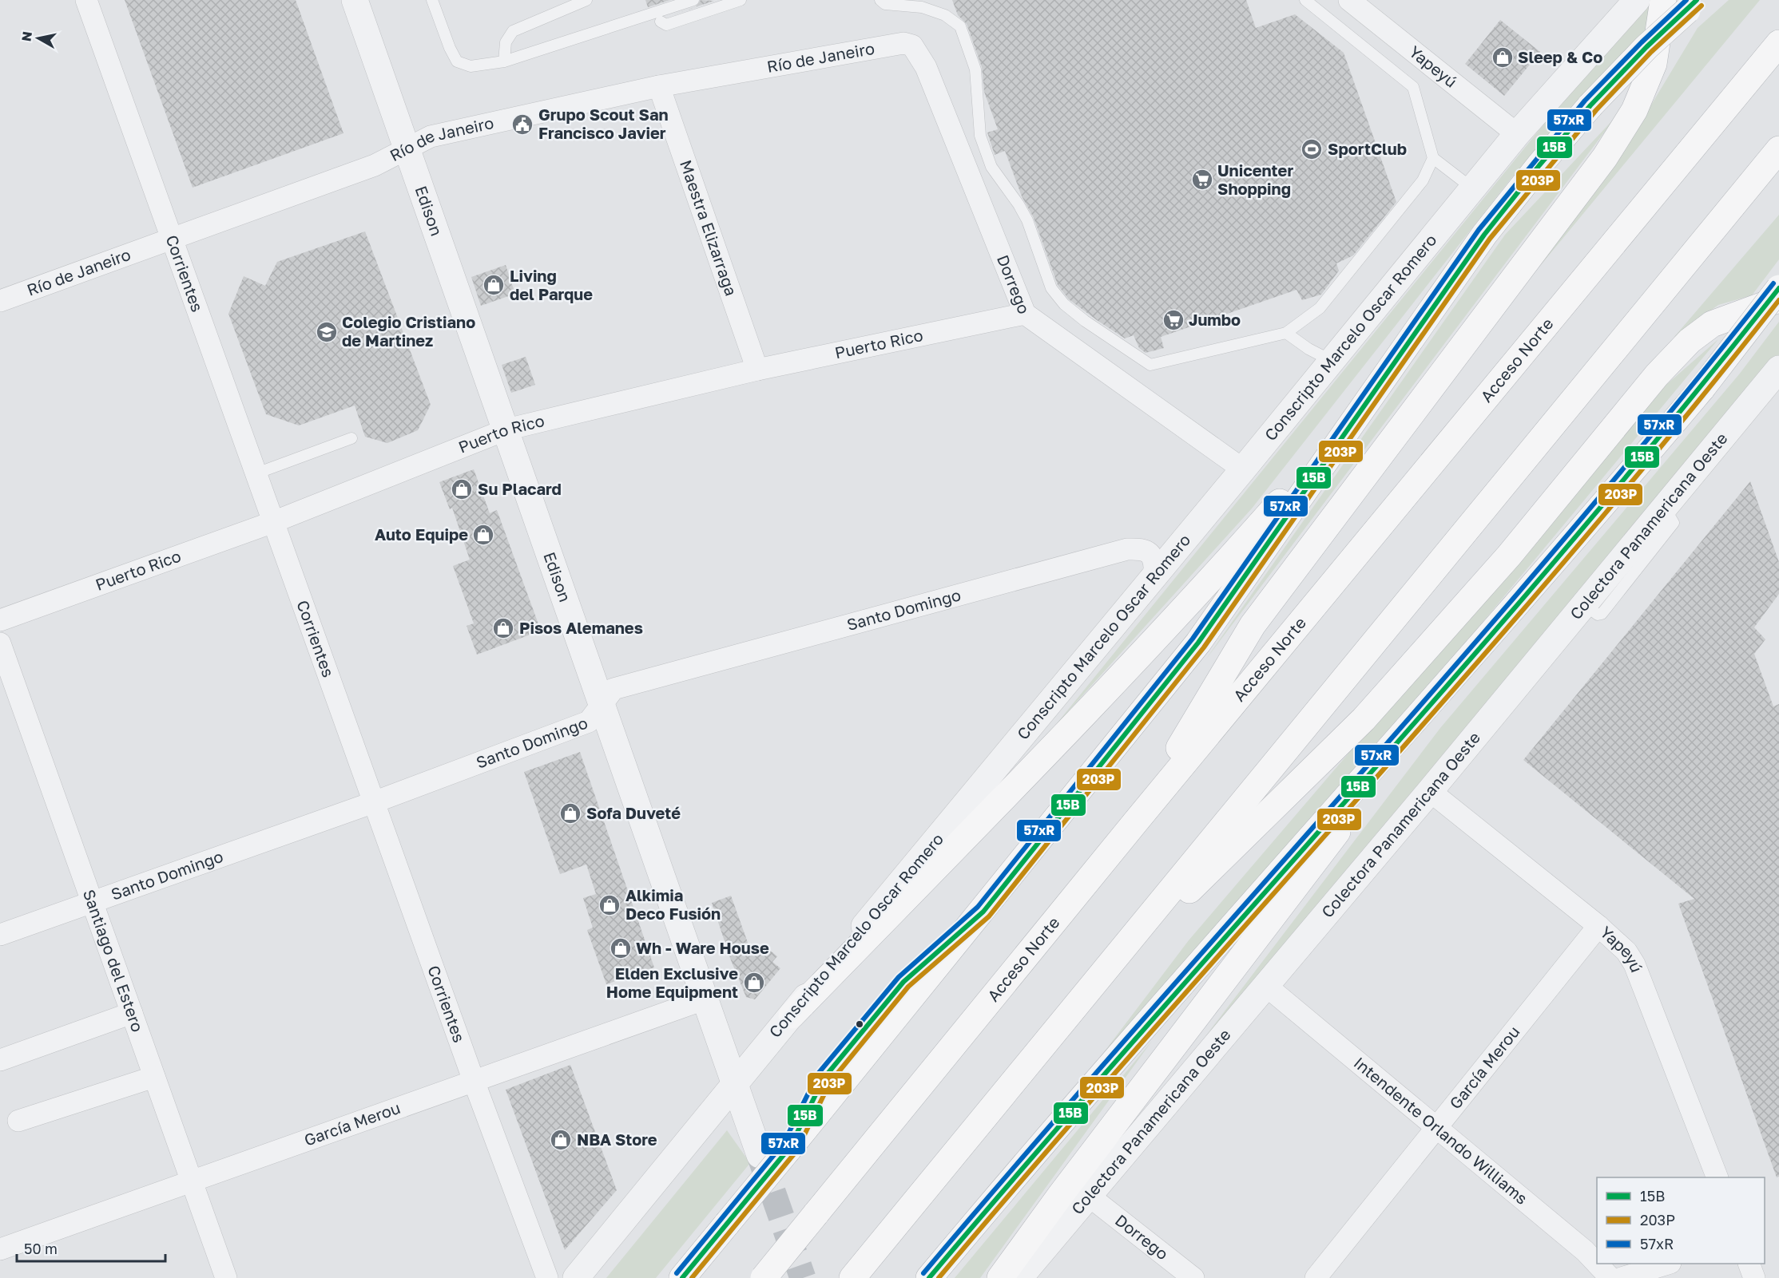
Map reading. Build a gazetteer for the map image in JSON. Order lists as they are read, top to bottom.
{
  "streets": {
    "highway": ["Acceso Norte"],
    "street": [
      "Río de Janeiro",
      "Yapeyú",
      "Edison",
      "Maestra Elizarraga",
      "Corrientes",
      "Dorrego",
      "Conscripto Marcelo Oscar Romero",
      "Puerto Rico",
      "Colectora Panamericana Oeste",
      "Santo Domingo",
      "Santiago del Estero",
      "García Merou",
      "Intendente Orlando Williams"
    ]
  },
  "crossings": [
    ["Río de Janeiro", "Edison"],
    ["Río de Janeiro", "Maestra Elizarraga"],
    ["Río de Janeiro", "Corrientes"],
    ["Río de Janeiro", "Dorrego"],
    ["Yapeyú", "Conscripto Marcelo Oscar Romero"],
    ["Yapeyú", "Colectora Panamericana Oeste"],
    ["Yapeyú", "García Merou"],
    ["Edison", "Conscripto Marcelo Oscar Romero"],
    ["Edison", "Puerto Rico"],
    ["Edison", "Santo Domingo"],
    ["Edison", "García Merou"],
    ["Maestra Elizarraga", "Puerto Rico"],
    ["Corrientes", "Puerto Rico"],
    ["Corrientes", "Santo Domingo"],
    ["Corrientes", "García Merou"],
    ["Dorrego", "Conscripto Marcelo Oscar Romero"],
    ["Dorrego", "Puerto Rico"],
    ["Dorrego", "Colectora Panamericana Oeste"],
    ["Conscripto Marcelo Oscar Romero", "Santo Domingo"],
    ["Colectora Panamericana Oeste", "Intendente Orlando Williams"],
    ["Santo Domingo", "Santiago del Estero"],
    ["Santiago del Estero", "García Merou"],
    ["García Merou", "Intendente Orlando Williams"]
  ],
  "places": {
    "shop": [
      "Sleep & Co",
      "Living del Parque",
      "Su Placard",
      "Auto Equipe",
      "Pisos Alemanes",
      "Sofa Duveté",
      "Alkimia Deco Fusión",
      "Wh - Ware House",
      "Elden Exclusive Home Equipment",
      "NBA Store"
    ],
    "public building": ["Grupo Scout San Francisco Javier"],
    "sports": ["SportClub"],
    "supermarket": ["Unicenter Shopping", "Jumbo"],
    "school or university": ["Colegio Cristiano de Martinez"]
  },
  "lines": ["transit line 15B", "transit line 57xR", "transit line 203P"],
  "legend": ["15B", "203P", "57xR"],
  "scale_bar": "50 m",
  "north": "left"
}
